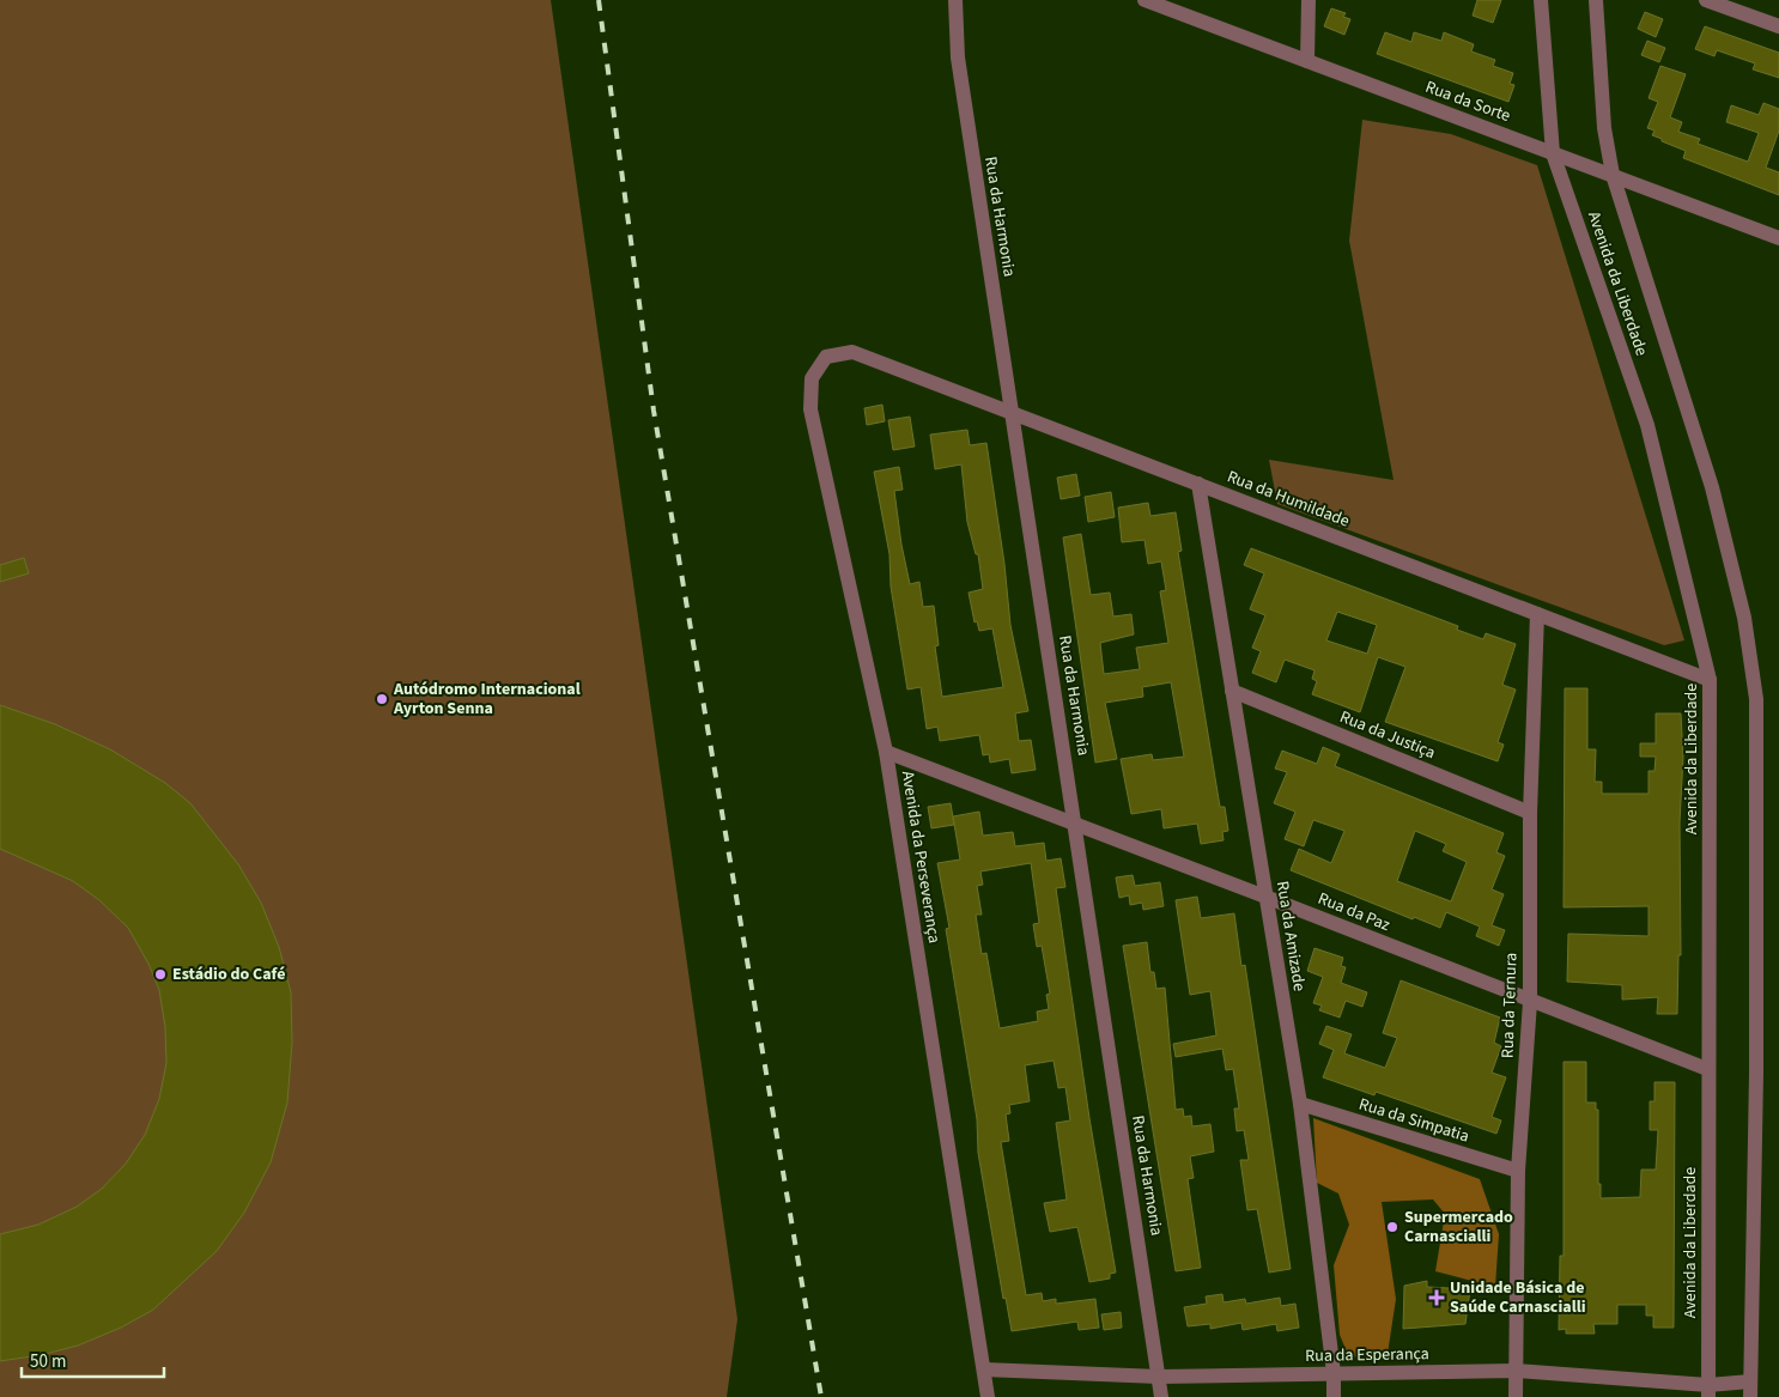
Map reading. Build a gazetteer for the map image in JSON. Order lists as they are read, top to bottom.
{
  "streets": {
    "street": [
      "Rua da Sorte",
      "Rua da Harmonia",
      "Avenida da Liberdade",
      "Rua da Humildade",
      "Rua da Justiça",
      "Avenida da Perseverança",
      "Rua da Paz",
      "Rua da Amizade",
      "Rua da Ternura",
      "Rua da Simpatia",
      "Rua da Esperança"
    ]
  },
  "crossings": [
    ["Rua da Sorte", "Avenida da Liberdade"],
    ["Rua da Harmonia", "Rua da Humildade"],
    ["Rua da Harmonia", "Rua da Paz"],
    ["Rua da Harmonia", "Rua da Esperança"],
    ["Avenida da Liberdade", "Rua da Humildade"],
    ["Avenida da Liberdade", "Rua da Paz"],
    ["Avenida da Liberdade", "Rua da Esperança"],
    ["Rua da Humildade", "Avenida da Perseverança"],
    ["Rua da Humildade", "Rua da Amizade"],
    ["Rua da Humildade", "Rua da Ternura"],
    ["Rua da Justiça", "Rua da Amizade"],
    ["Rua da Justiça", "Rua da Ternura"],
    ["Avenida da Perseverança", "Rua da Paz"],
    ["Avenida da Perseverança", "Rua da Esperança"],
    ["Rua da Paz", "Rua da Amizade"],
    ["Rua da Paz", "Rua da Ternura"],
    ["Rua da Amizade", "Rua da Simpatia"],
    ["Rua da Amizade", "Rua da Esperança"],
    ["Rua da Ternura", "Rua da Simpatia"],
    ["Rua da Ternura", "Rua da Esperança"]
  ],
  "places": {
    "other": ["Autódromo Internacional Ayrton Senna", "Estádio do Café", "Supermercado Carnascialli"],
    "health": ["Unidade Básica de Saúde Carnascialli"]
  },
  "scale_bar": "50 m"
}
